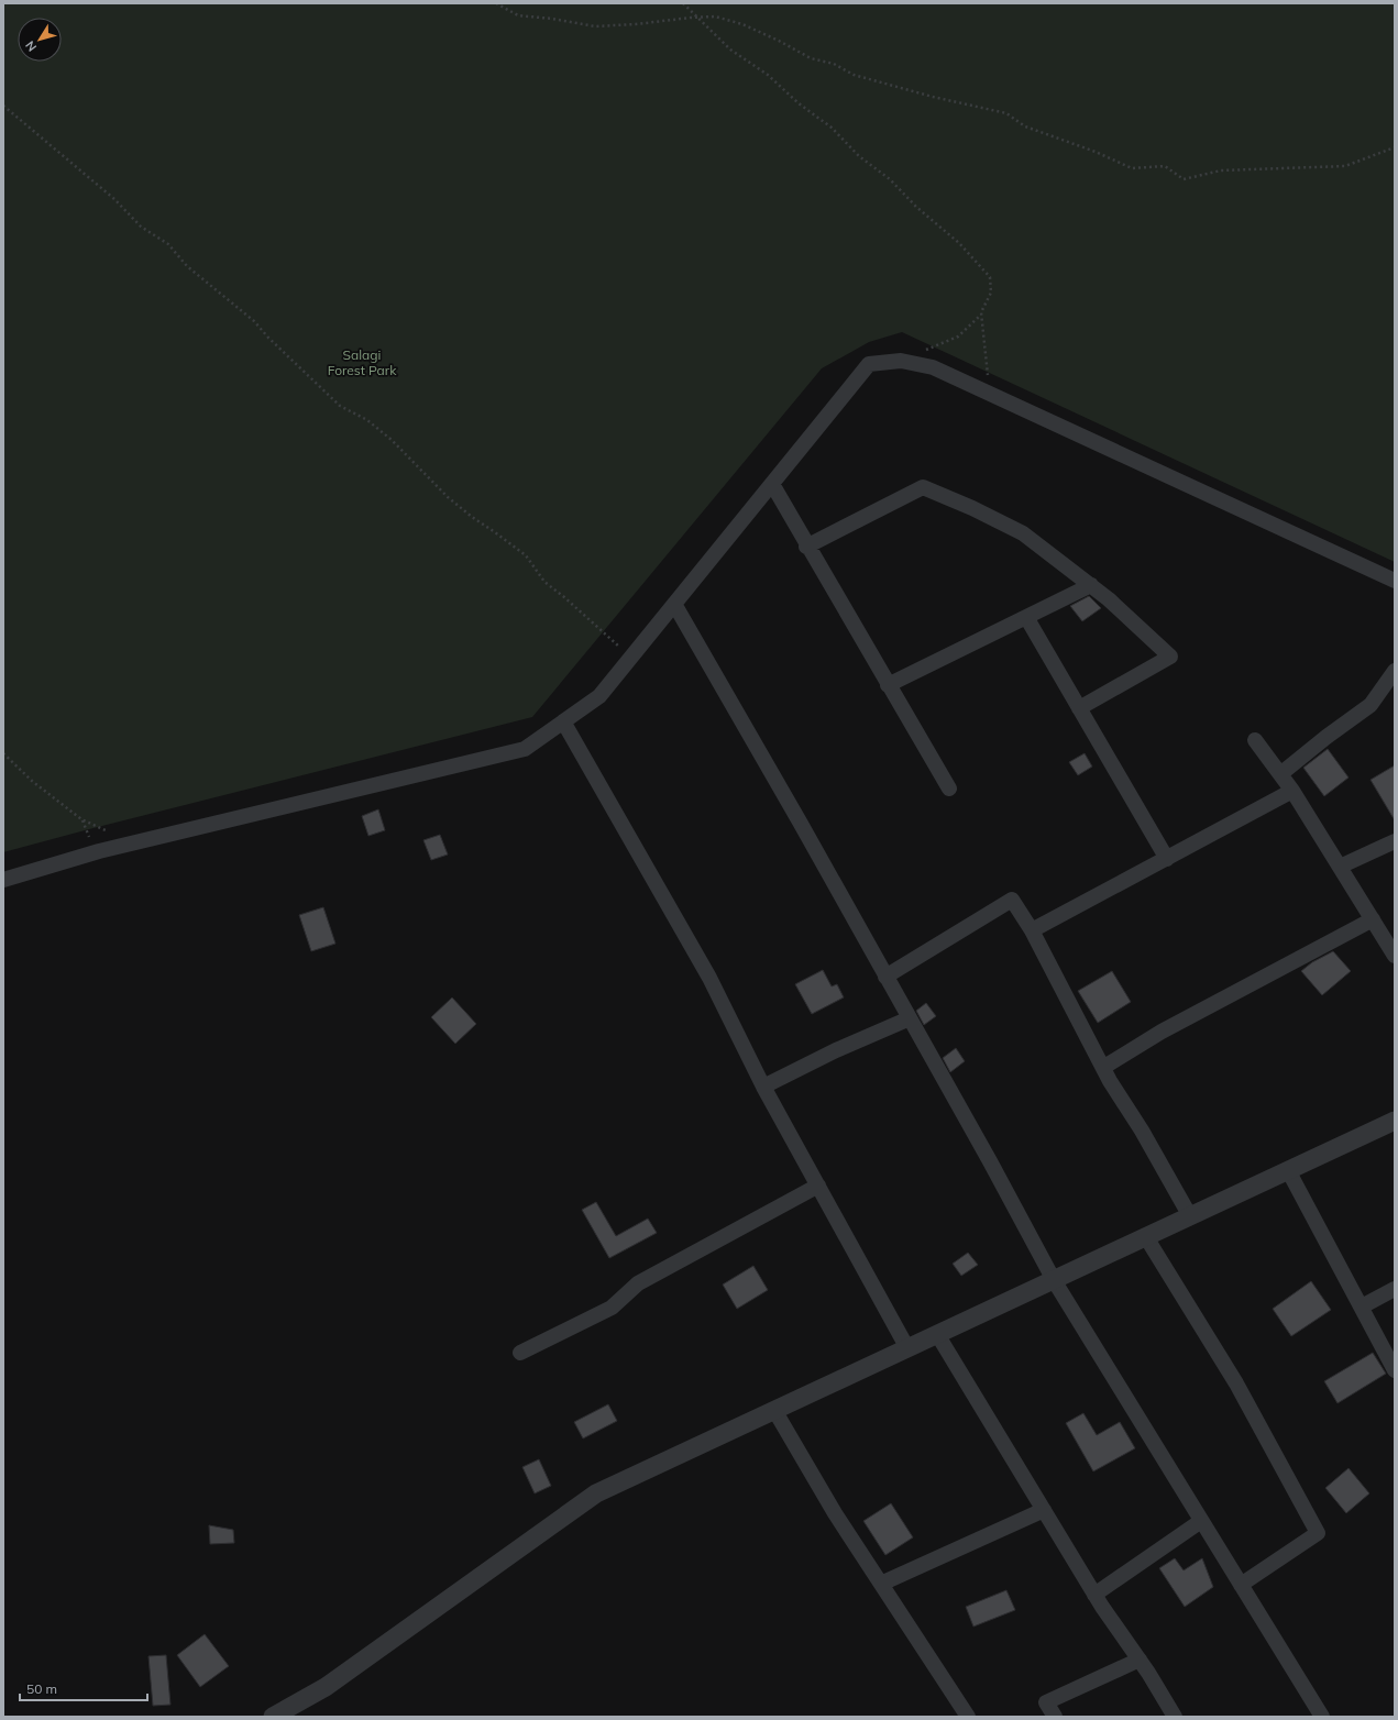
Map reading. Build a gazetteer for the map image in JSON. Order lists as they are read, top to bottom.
{
  "parks": ["Salagi Forest Park"],
  "scale_bar": "50 m",
  "north": "bottom left"
}
